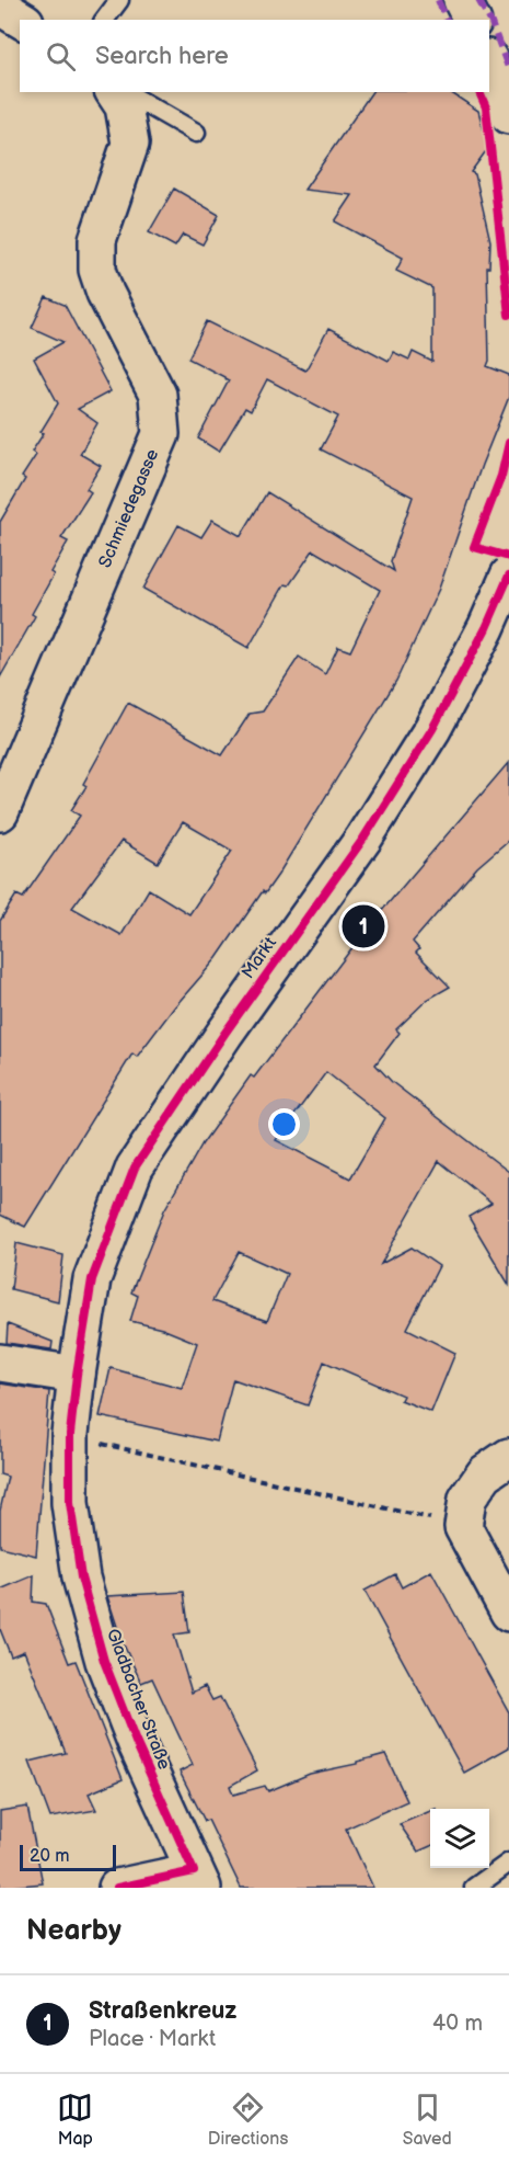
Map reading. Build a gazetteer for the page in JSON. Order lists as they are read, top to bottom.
{
  "streets": {
    "main road": ["Schmiedegasse", "Markt", "Gladbacher Straße"]
  },
  "crossings": [
    ["Markt", "Gladbacher Straße"]
  ],
  "scale_bar": "20 m",
  "page": {
    "search": "Search here",
    "pins": "1",
    "scale": "20 m",
    "heading": "Nearby",
    "list": [
      {
        "mark": "1",
        "name": "Straßenkreuz",
        "note": "Place · Markt",
        "value": "40 m"
      }
    ],
    "nav": ["Map", "Directions", "Saved"]
  }
}
